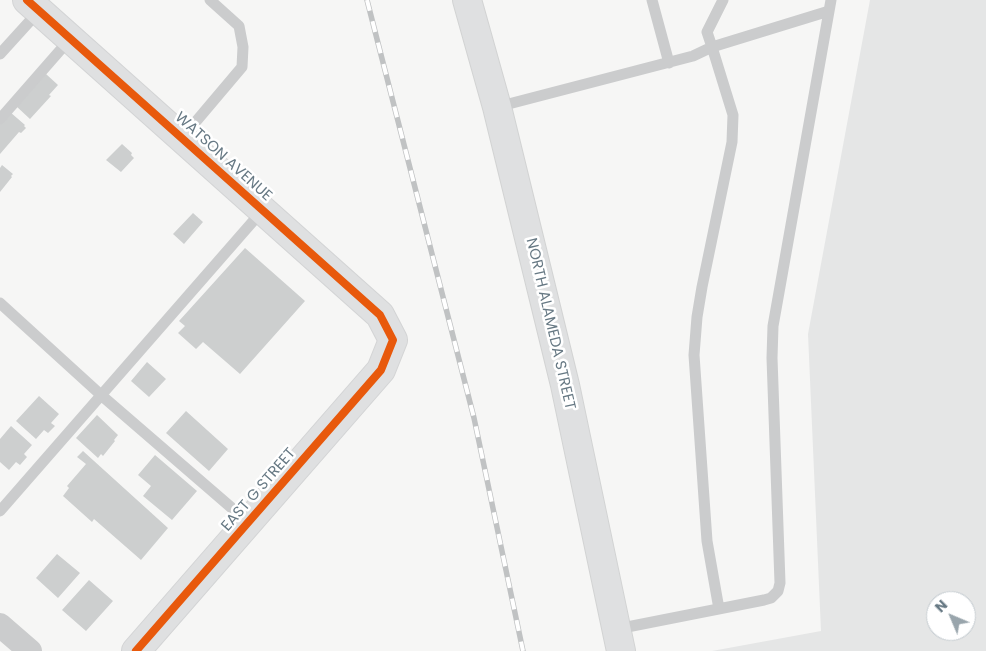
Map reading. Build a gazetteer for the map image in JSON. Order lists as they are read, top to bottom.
{
  "streets": {
    "street": ["WATSON AVENUE", "NORTH ALAMEDA STREET", "EAST G STREET"]
  },
  "crossings": [
    ["WATSON AVENUE", "EAST G STREET"]
  ],
  "north": "top left"
}
